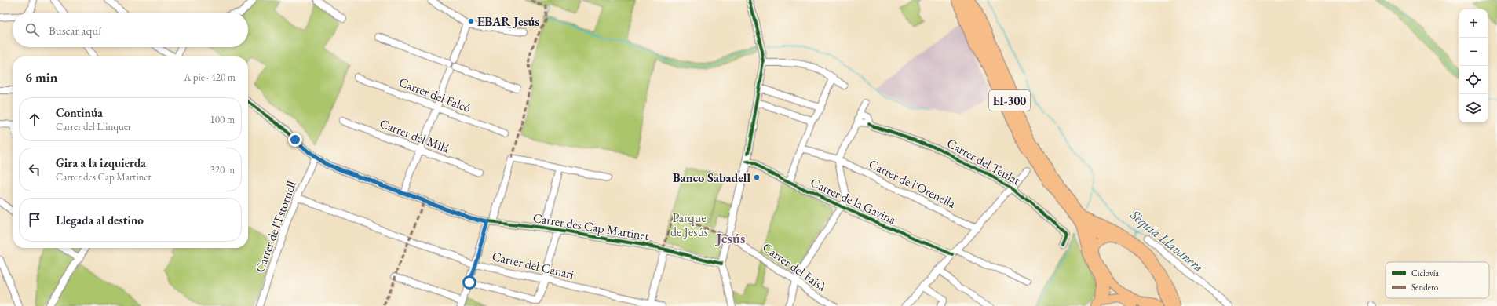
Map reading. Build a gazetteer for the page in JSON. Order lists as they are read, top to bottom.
{
  "streets": {
    "highway": ["EI-300"],
    "street": [
      "Carrer del Falcó",
      "Carrer del Milá",
      "Carrer del Teulat",
      "Carrer de l'Orenella",
      "Carrer de la Gavina",
      "Carrer de l'Estornell",
      "Carrer des Cap Martinet",
      "Carrer del Canari",
      "Carrer del Faisà"
    ]
  },
  "crossings": [
    ["Carrer de l'Estornell", "Carrer des Cap Martinet"],
    ["Carrer de l'Estornell", "Carrer del Canari"]
  ],
  "districts": ["Jesús"],
  "water": ["Sèquia Llavanera"],
  "parks": ["Parque de Jesús"],
  "places": ["EBAR Jesús", "Banco Sabadell"],
  "legend": ["Ciclovía", "Sendero"],
  "page": {
    "map_buttons": ["+", "−"],
    "search": "Buscar aquí",
    "heading": ["6 min", "A pie · 420 m"],
    "list": [
      ["Continúa", "Carrer del Llinquer", "100 m"],
      ["Gira a la izquierda", "Carrer des Cap Martinet", "320 m"],
      "Llegada al destino"
    ]
  }
}
